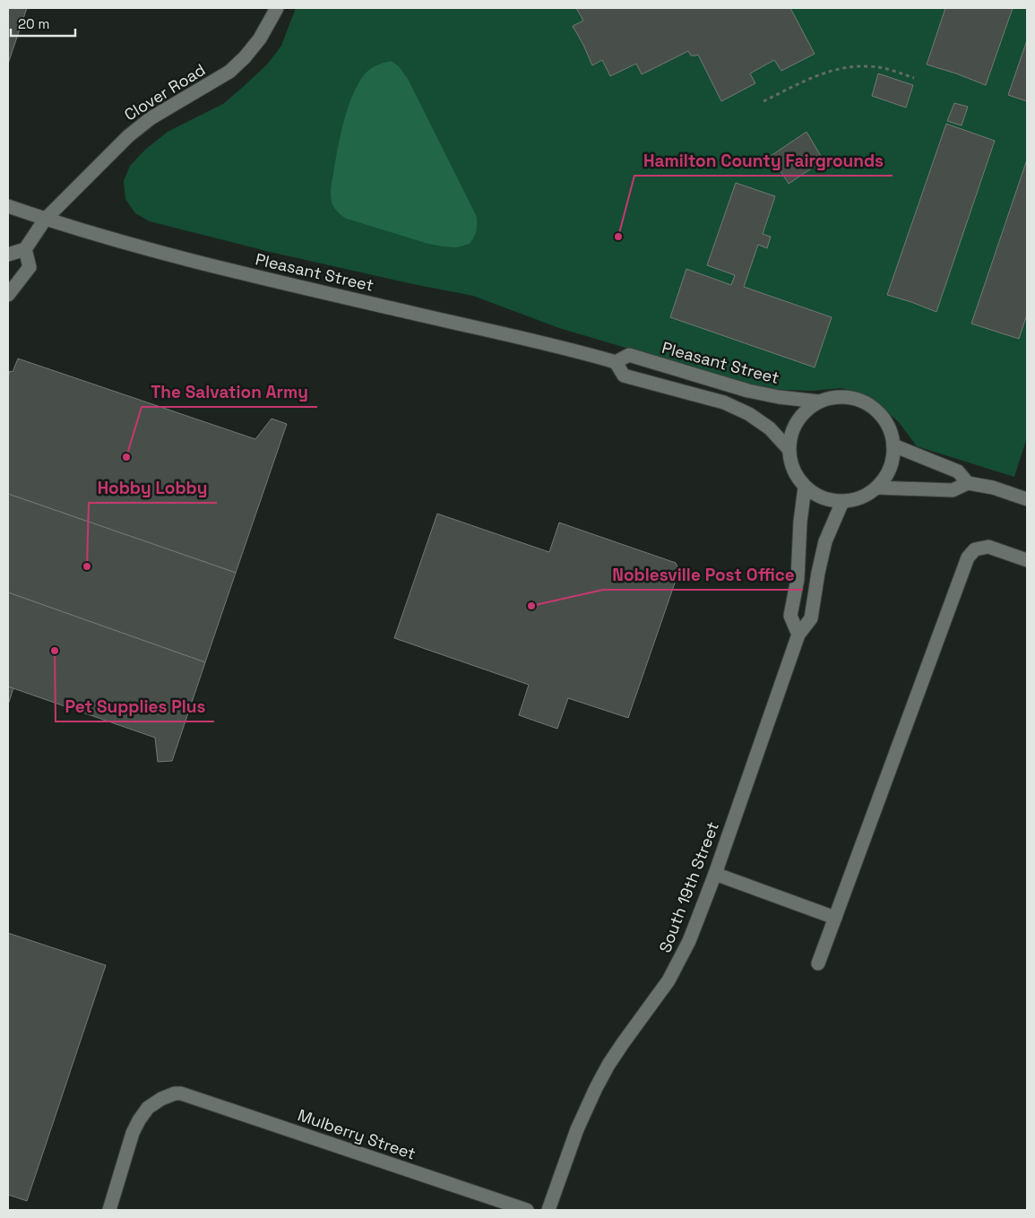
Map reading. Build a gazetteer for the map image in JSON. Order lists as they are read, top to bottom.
{
  "streets": {
    "street": [
      "Clover Road",
      "Pleasant Street",
      "South 19th Street",
      "Mulberry Street"
    ]
  },
  "crossings": [
    ["Clover Road", "Pleasant Street"],
    ["Pleasant Street", "South 19th Street"]
  ],
  "places": [
    "Hamilton County Fairgrounds",
    "The Salvation Army",
    "Hobby Lobby",
    "Noblesville Post Office",
    "Pet Supplies Plus"
  ],
  "scale_bar": "20 m"
}
